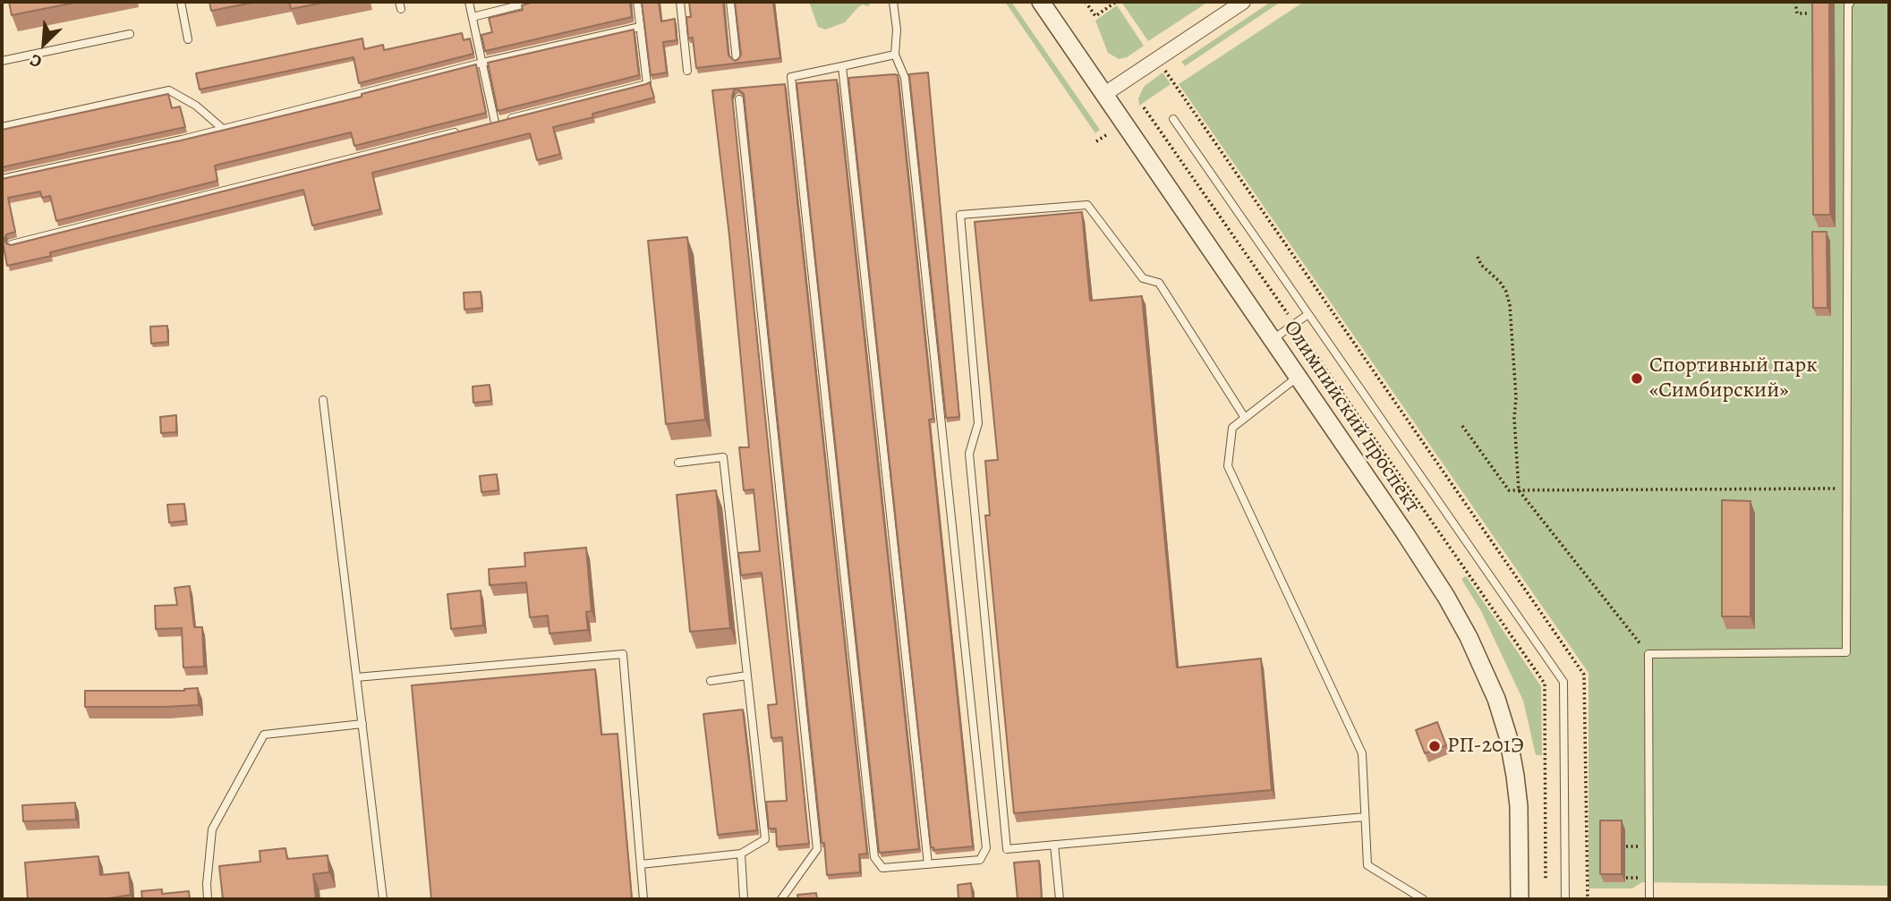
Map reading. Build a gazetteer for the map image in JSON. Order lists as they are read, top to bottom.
{
  "streets": {
    "street": ["Олимпийский проспект"]
  },
  "places": ["Спортивный парк «Симбирский»", "РП-201Э"],
  "north": "bottom left"
}
